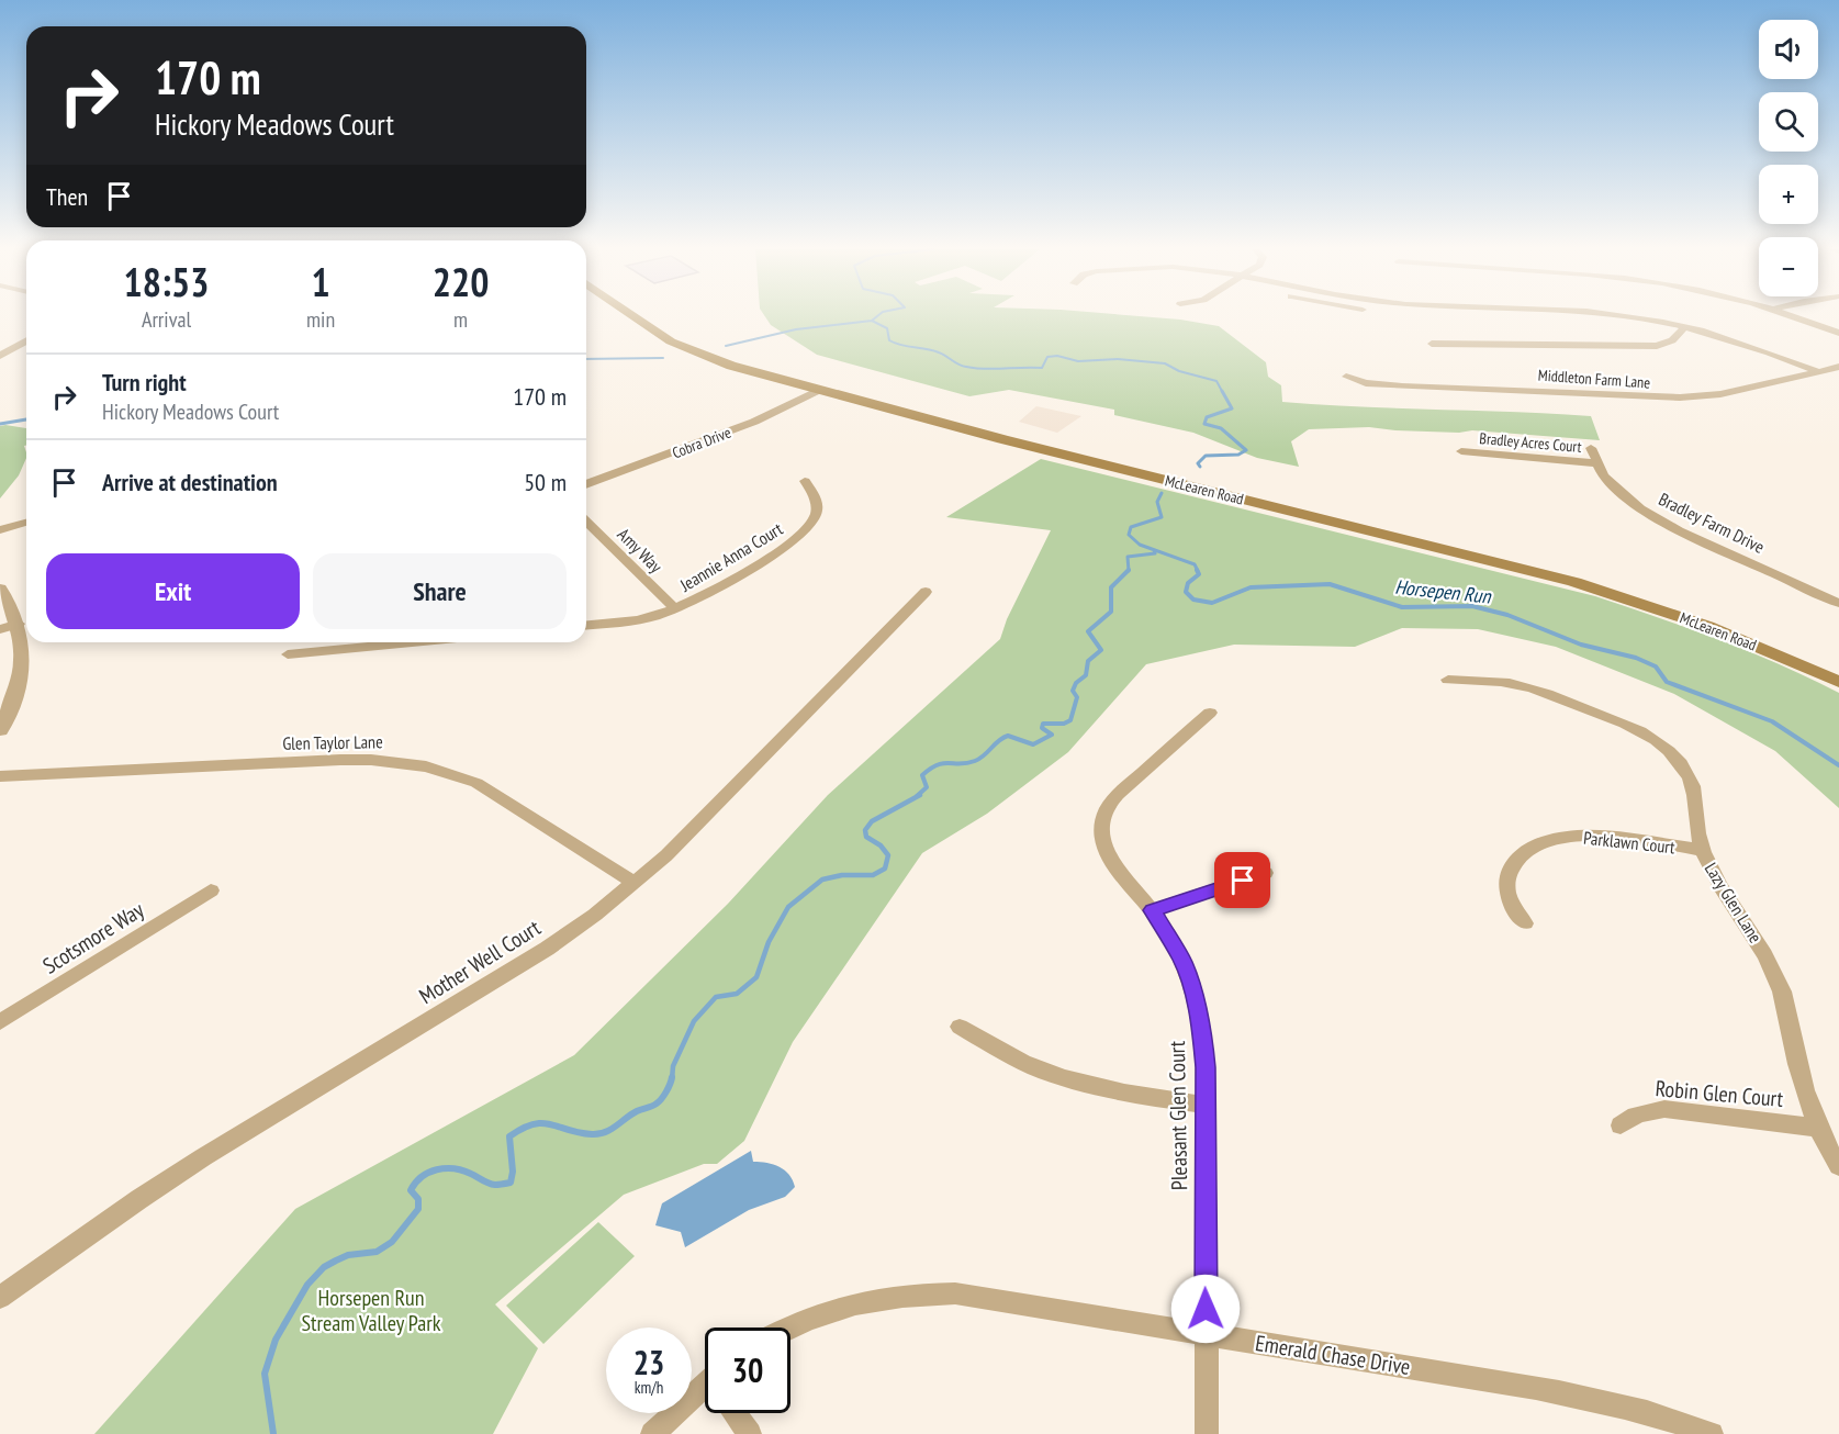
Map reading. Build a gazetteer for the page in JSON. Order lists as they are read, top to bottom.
{
  "streets": {
    "main road": ["McLearen Road"],
    "street": [
      "Middleton Farm Lane",
      "Cobra Drive",
      "Bradley Acres Court",
      "Bradley Farm Drive",
      "Amy Way",
      "Jeannie Anna Court",
      "Glen Taylor Lane",
      "Parklawn Court",
      "Lazy Glen Lane",
      "Scotsmore Way",
      "Mother Well Court",
      "Robin Glen Court",
      "Pleasant Glen Court",
      "Emerald Chase Drive"
    ]
  },
  "crossings": [
    ["Cobra Drive", "McLearen Road"],
    ["Bradley Acres Court", "Bradley Farm Drive"],
    ["Amy Way", "Jeannie Anna Court"],
    ["Glen Taylor Lane", "Mother Well Court"],
    ["Parklawn Court", "Lazy Glen Lane"],
    ["Lazy Glen Lane", "Robin Glen Court"],
    ["Pleasant Glen Court", "Emerald Chase Drive"]
  ],
  "water": ["Horsepen Run"],
  "parks": ["Horsepen Run Stream Valley Park"],
  "page": {
    "map_buttons": ["+", "−"],
    "turn": ["170 m", "Hickory Meadows Court"],
    "then": "Then",
    "eta": [
      "18:53",
      "Arrival",
      "1",
      "min",
      "220",
      "m"
    ],
    "list": [
      {
        "name": "Turn right",
        "note": "Hickory Meadows Court",
        "value": "170 m"
      },
      {
        "name": "Arrive at destination",
        "value": "50 m"
      }
    ],
    "buttons": ["Exit", "Share"],
    "speed": "23 km/h",
    "limit": "30"
  }
}
